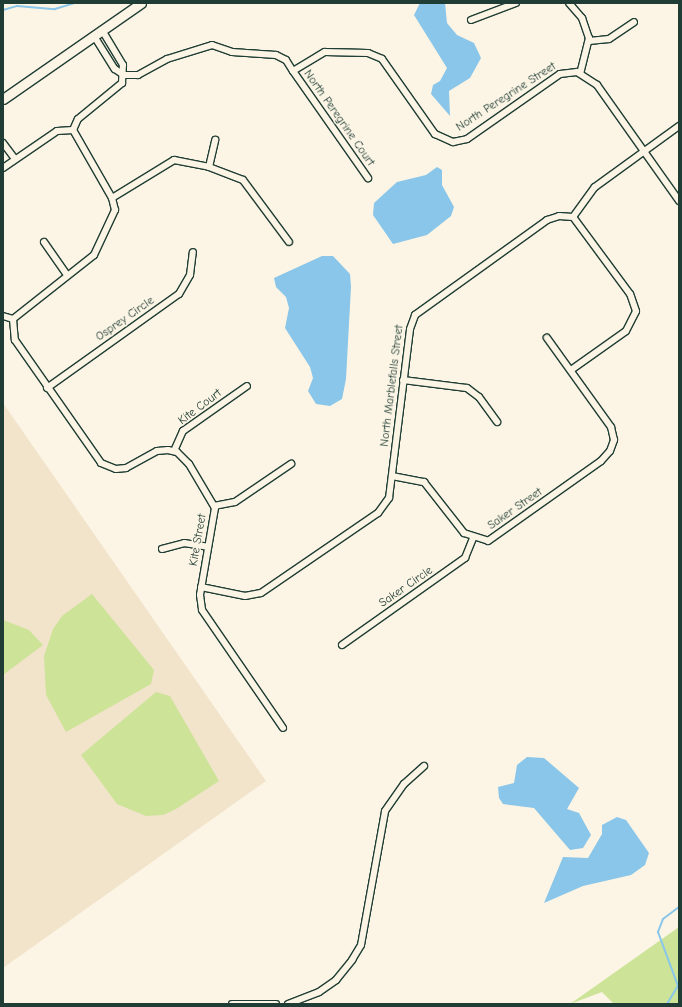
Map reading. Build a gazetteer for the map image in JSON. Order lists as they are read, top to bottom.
{
  "streets": {
    "street": [
      "North Peregrine Street",
      "North Peregrine Court",
      "Osprey Circle",
      "North Marblefalls Street",
      "Kite Court",
      "Saker Street",
      "Kite Street",
      "Saker Circle"
    ]
  },
  "crossings": [
    ["North Peregrine Street", "North Peregrine Court"],
    ["North Marblefalls Street", "Kite Street"],
    ["Kite Court", "Kite Street"],
    ["Saker Street", "Saker Circle"]
  ]
}
